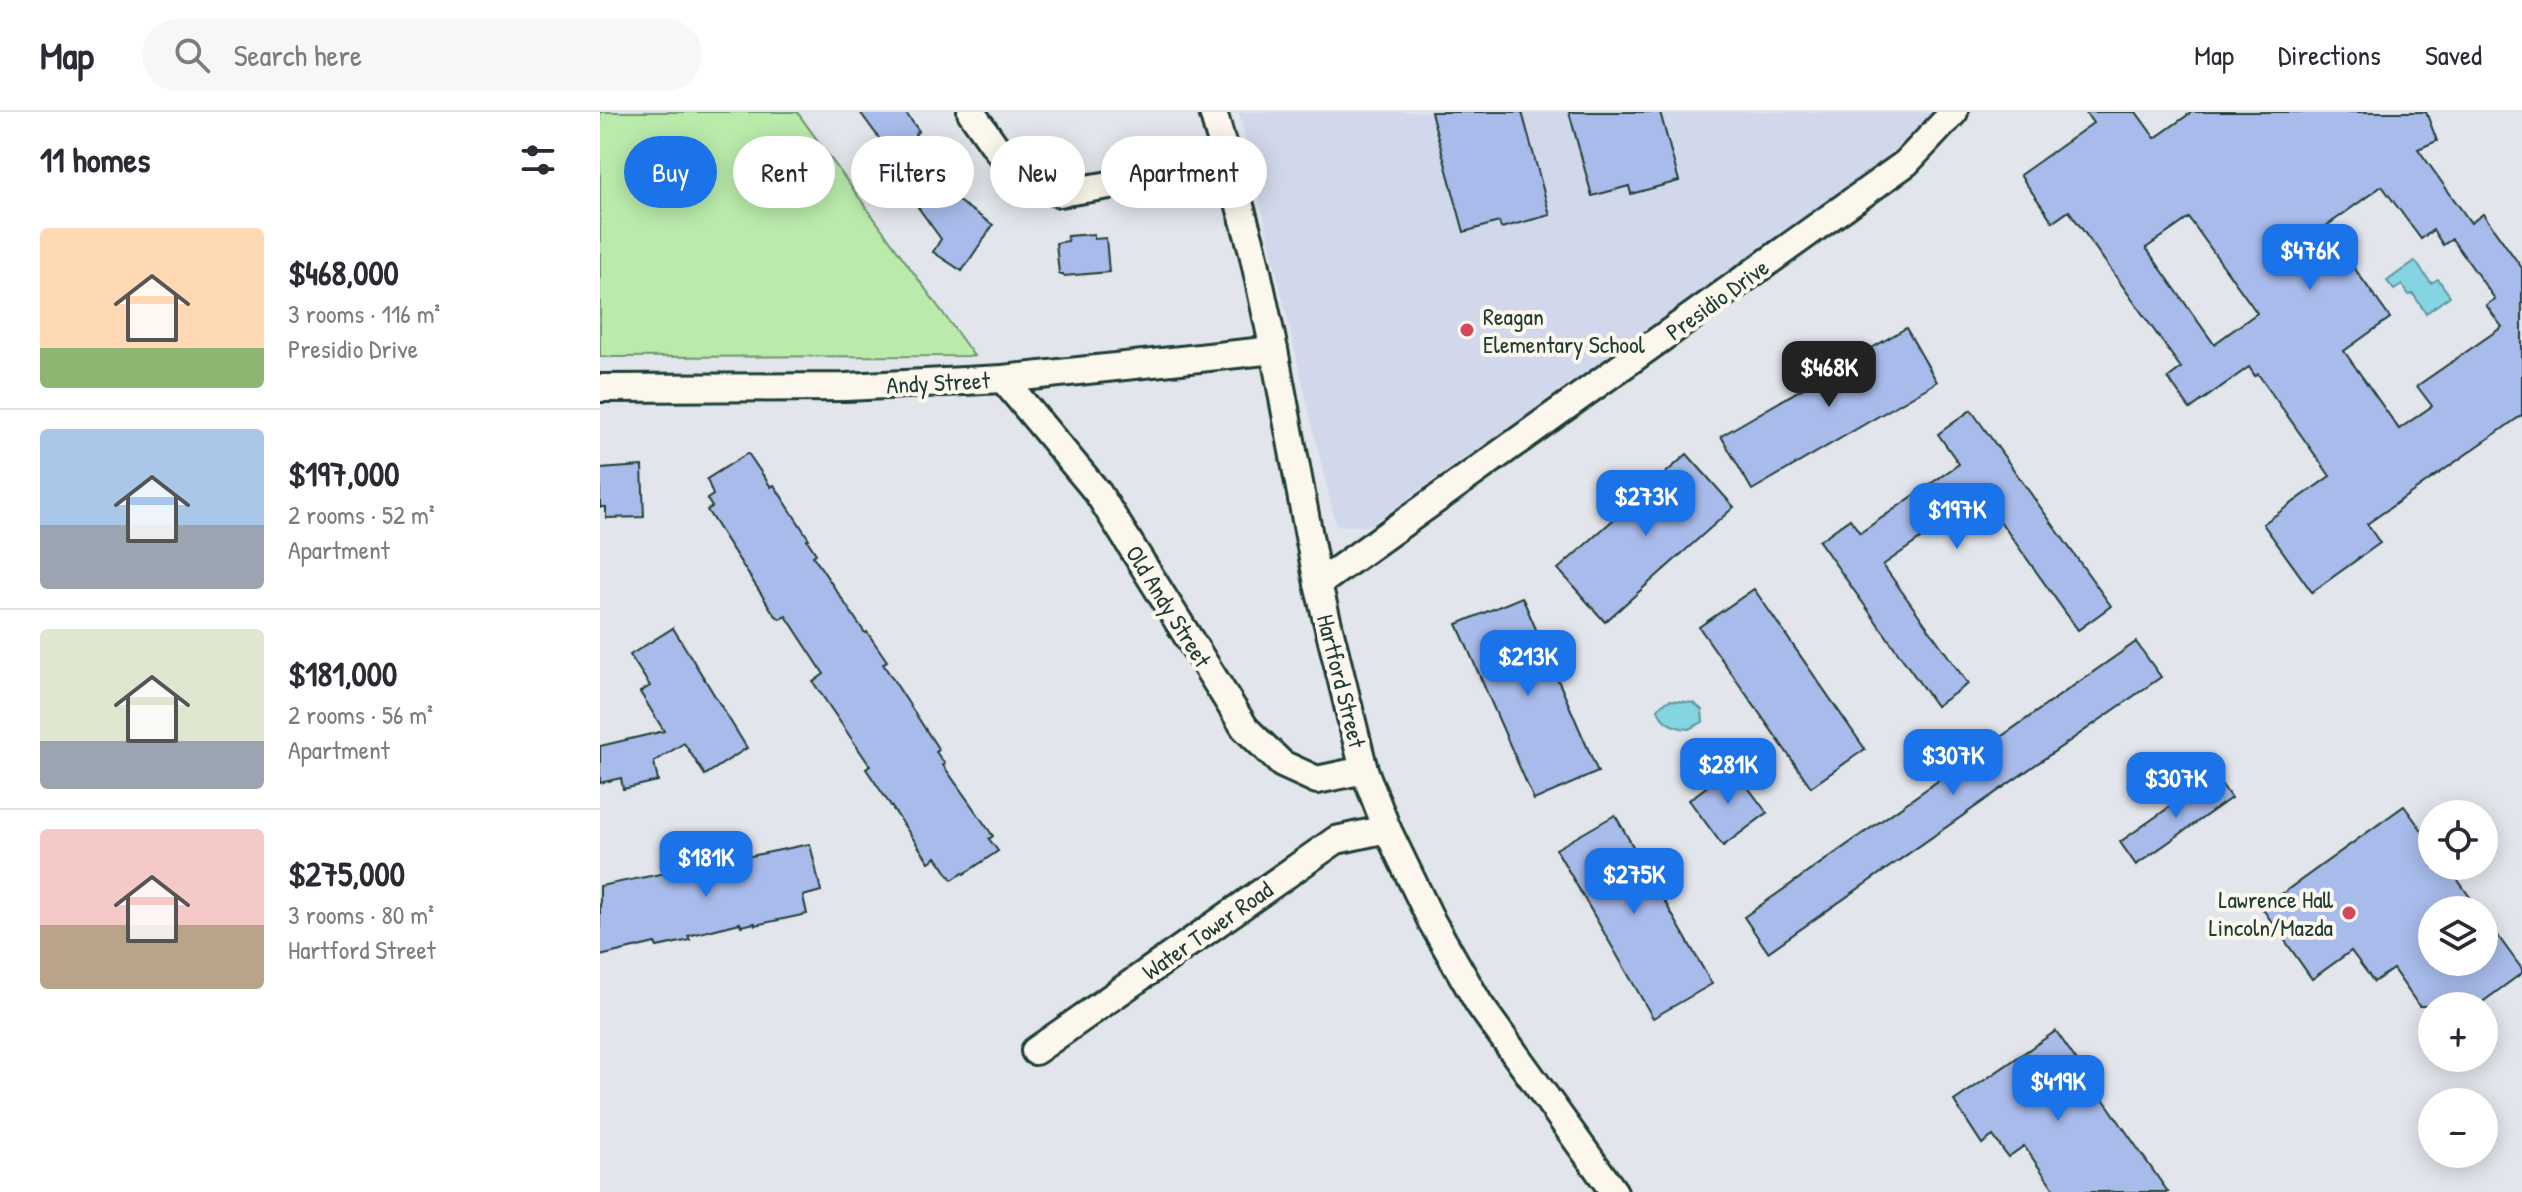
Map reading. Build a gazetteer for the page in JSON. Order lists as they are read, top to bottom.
{
  "streets": {
    "street": [
      "Presidio Drive",
      "Andy Street",
      "Old Andy Street",
      "Hartford Street",
      "Water Tower Road"
    ]
  },
  "crossings": [
    ["Presidio Drive", "Hartford Street"],
    ["Andy Street", "Old Andy Street"],
    ["Andy Street", "Hartford Street"],
    ["Old Andy Street", "Hartford Street"],
    ["Hartford Street", "Water Tower Road"]
  ],
  "places": ["Reagan Elementary School", "Lawrence Hall Lincoln/Mazda"],
  "page": {
    "header": "Map",
    "search": "Search here",
    "nav": ["Map", "Directions", "Saved"],
    "heading": "11 homes",
    "chip": [
      "Buy",
      "Rent",
      "Filters",
      "New",
      "Apartment"
    ],
    "list": [
      {
        "name": "$468,000",
        "note": "3 rooms · 116 m² · Presidio Drive"
      },
      {
        "name": "$197,000",
        "note": "2 rooms · 52 m² · Apartment"
      },
      {
        "name": "$181,000",
        "note": "2 rooms · 56 m² · Apartment"
      },
      {
        "name": "$275,000",
        "note": "3 rooms · 80 m² · Hartford Street"
      }
    ],
    "price": [
      "$476K",
      "$468K",
      "$273K",
      "$197K",
      "$213K",
      "$307K",
      "$281K",
      "$307K",
      "$181K",
      "$275K",
      "$419K"
    ],
    "map_buttons": ["+", "−"]
  }
}
